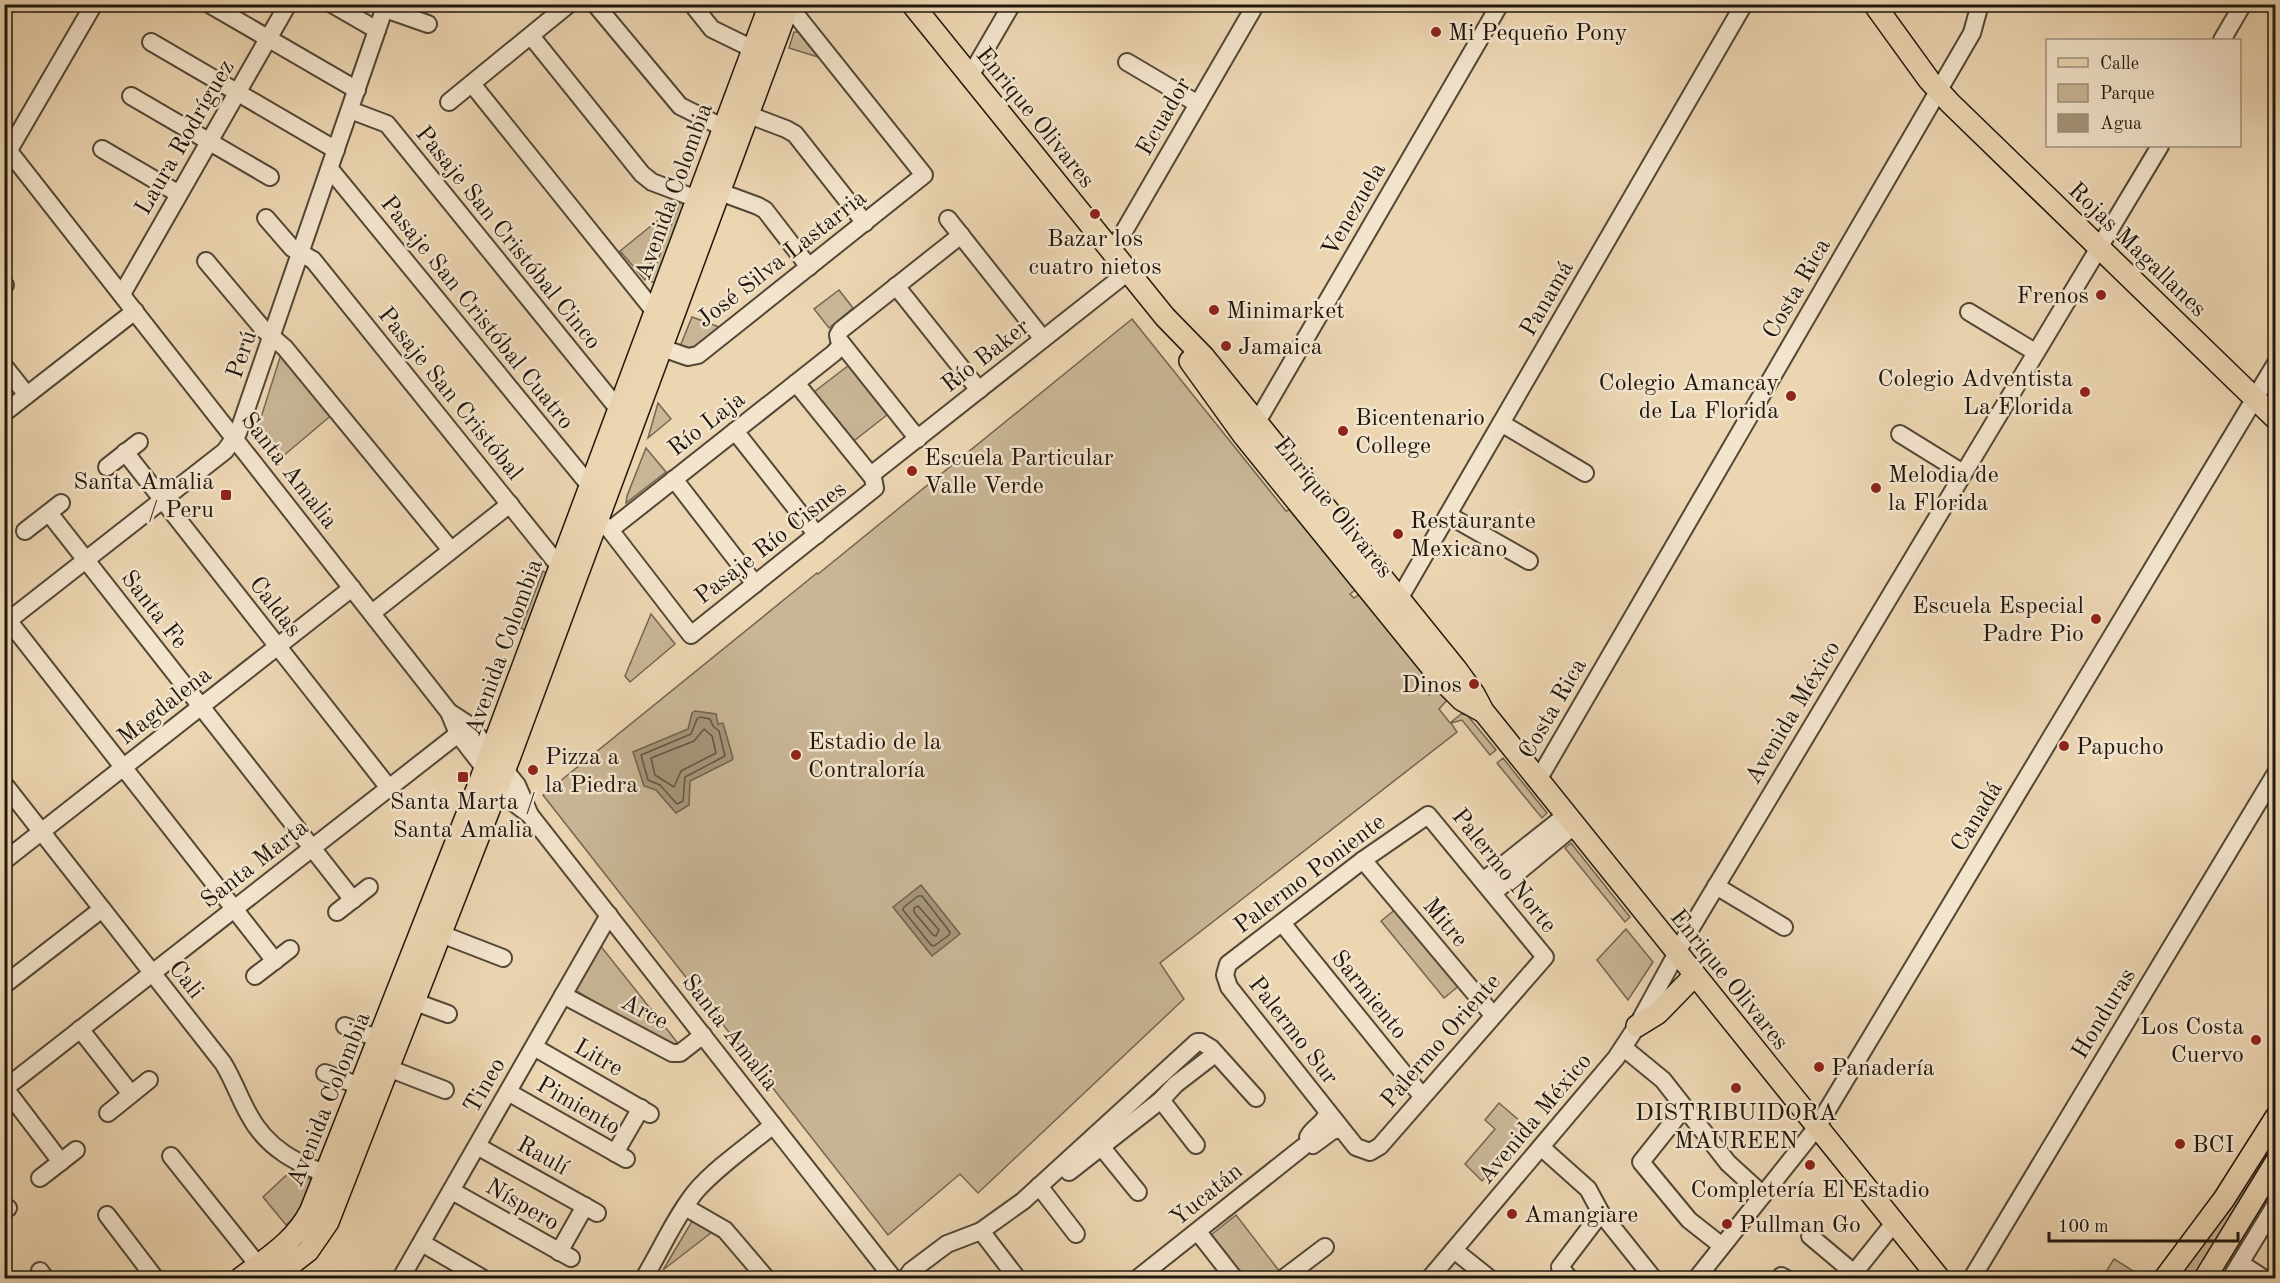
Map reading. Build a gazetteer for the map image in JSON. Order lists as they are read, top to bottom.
{
  "streets": {
    "main road": ["Enrique Olivares", "Avenida Colombia", "Rojas Magallanes"],
    "street": [
      "Ecuador",
      "Laura Rodríguez",
      "Venezuela",
      "Pasaje San Cristóbal Cinco",
      "José Silva Lastarria",
      "Costa Rica",
      "Panamá",
      "Pasaje San Cristóbal Cuatro",
      "Perú",
      "Río Baker",
      "Pasaje San Cristóbal",
      "Río Laja",
      "Santa Amalia",
      "Pasaje Río Cisnes",
      "Caldas",
      "Santa Fe",
      "Magdalena",
      "Avenida México",
      "Canadá",
      "Santa Marta",
      "Palermo Norte",
      "Palermo Poniente",
      "Mitre",
      "Cali",
      "Sarmiento",
      "Arce",
      "Honduras",
      "Palermo Sur",
      "Palermo Oriente",
      "Litre",
      "Tineo",
      "Pimiento",
      "Raulí",
      "Yucatán",
      "Níspero"
    ]
  },
  "crossings": [
    ["Ecuador", "Enrique Olivares"],
    ["Enrique Olivares", "Venezuela"],
    ["Enrique Olivares", "Costa Rica"],
    ["Enrique Olivares", "Panamá"],
    ["Enrique Olivares", "Río Baker"],
    ["Enrique Olivares", "Avenida México"],
    ["Enrique Olivares", "Canadá"],
    ["Laura Rodríguez", "Santa Amalia"],
    ["Avenida Colombia", "Pasaje San Cristóbal Cinco"],
    ["Avenida Colombia", "José Silva Lastarria"],
    ["Avenida Colombia", "Pasaje San Cristóbal Cuatro"],
    ["Avenida Colombia", "Pasaje San Cristóbal"],
    ["Avenida Colombia", "Río Laja"],
    ["Avenida Colombia", "Santa Amalia"],
    ["Avenida Colombia", "Pasaje Río Cisnes"],
    ["Avenida Colombia", "Cali"],
    ["Pasaje San Cristóbal Cinco", "Perú"],
    ["Rojas Magallanes", "Costa Rica"],
    ["Rojas Magallanes", "Avenida México"],
    ["Rojas Magallanes", "Canadá"],
    ["Pasaje San Cristóbal Cuatro", "Perú"],
    ["Perú", "Pasaje San Cristóbal"],
    ["Perú", "Santa Amalia"],
    ["Perú", "Caldas"],
    ["Perú", "Santa Fe"],
    ["Río Baker", "Pasaje Río Cisnes"],
    ["Río Laja", "Pasaje Río Cisnes"],
    ["Santa Amalia", "Magdalena"],
    ["Santa Amalia", "Santa Marta"],
    ["Santa Amalia", "Arce"],
    ["Santa Amalia", "Tineo"],
    ["Caldas", "Magdalena"],
    ["Caldas", "Santa Marta"],
    ["Santa Fe", "Magdalena"],
    ["Santa Fe", "Santa Marta"],
    ["Magdalena", "Cali"],
    ["Santa Marta", "Cali"],
    ["Palermo Norte", "Palermo Poniente"],
    ["Palermo Norte", "Palermo Oriente"],
    ["Palermo Poniente", "Mitre"],
    ["Palermo Poniente", "Sarmiento"],
    ["Palermo Poniente", "Palermo Sur"],
    ["Mitre", "Palermo Oriente"],
    ["Sarmiento", "Palermo Oriente"],
    ["Arce", "Tineo"],
    ["Palermo Sur", "Palermo Oriente"],
    ["Litre", "Tineo"],
    ["Litre", "Pimiento"],
    ["Tineo", "Pimiento"],
    ["Tineo", "Raulí"],
    ["Tineo", "Níspero"],
    ["Raulí", "Níspero"]
  ],
  "places": {
    "other": [
      "Mi Pequeño Pony",
      "Bazar los cuatro nietos",
      "Frenos",
      "Minimarket",
      "Jamaica",
      "Colegio Adventista La Florida",
      "Colegio Amancay de La Florida",
      "Bicentenario College",
      "Escuela Particular Valle Verde",
      "Melodia de la Florida",
      "Restaurante Mexicano",
      "Escuela Especial Padre Pio",
      "Dinos",
      "Papucho",
      "Estadio de la Contraloría",
      "Pizza a la Piedra",
      "Los Costa Cuervo",
      "Panadería",
      "DISTRIBUIDORA MAUREEN",
      "BCI",
      "Completería El Estadio",
      "Amangiare",
      "Pullman Go"
    ],
    "transit": ["Santa Amalia / Peru", "Santa Marta / Santa Amalia"]
  },
  "legend": ["Calle", "Parque", "Agua"],
  "scale_bar": "100 m"
}
